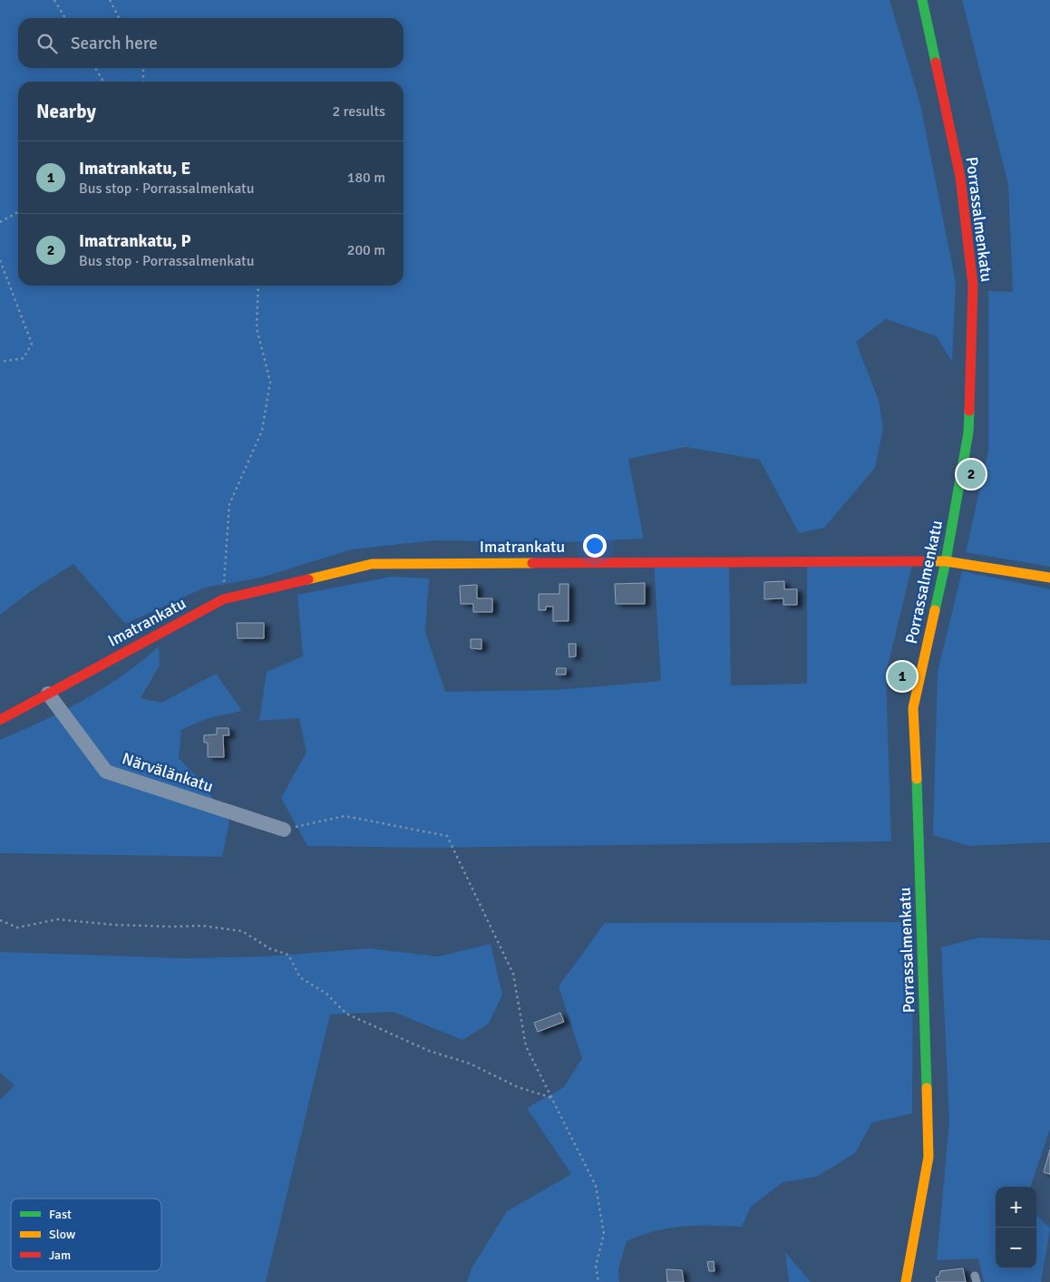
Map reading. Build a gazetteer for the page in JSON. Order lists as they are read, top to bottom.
{
  "streets": {
    "street": ["Porrassalmenkatu", "Imatrankatu", "Närvälänkatu"]
  },
  "crossings": [
    ["Porrassalmenkatu", "Imatrankatu"],
    ["Imatrankatu", "Närvälänkatu"]
  ],
  "legend": ["Fast", "Slow", "Jam"],
  "page": {
    "search": "Search here",
    "heading": ["Nearby", "2 results"],
    "list": [
      {
        "mark": "1",
        "name": "Imatrankatu, E",
        "note": "Bus stop · Porrassalmenkatu",
        "value": "180 m"
      },
      {
        "mark": "2",
        "name": "Imatrankatu, P",
        "note": "Bus stop · Porrassalmenkatu",
        "value": "200 m"
      }
    ],
    "pins": ["2", "1"],
    "map_buttons": ["+", "−"]
  }
}
